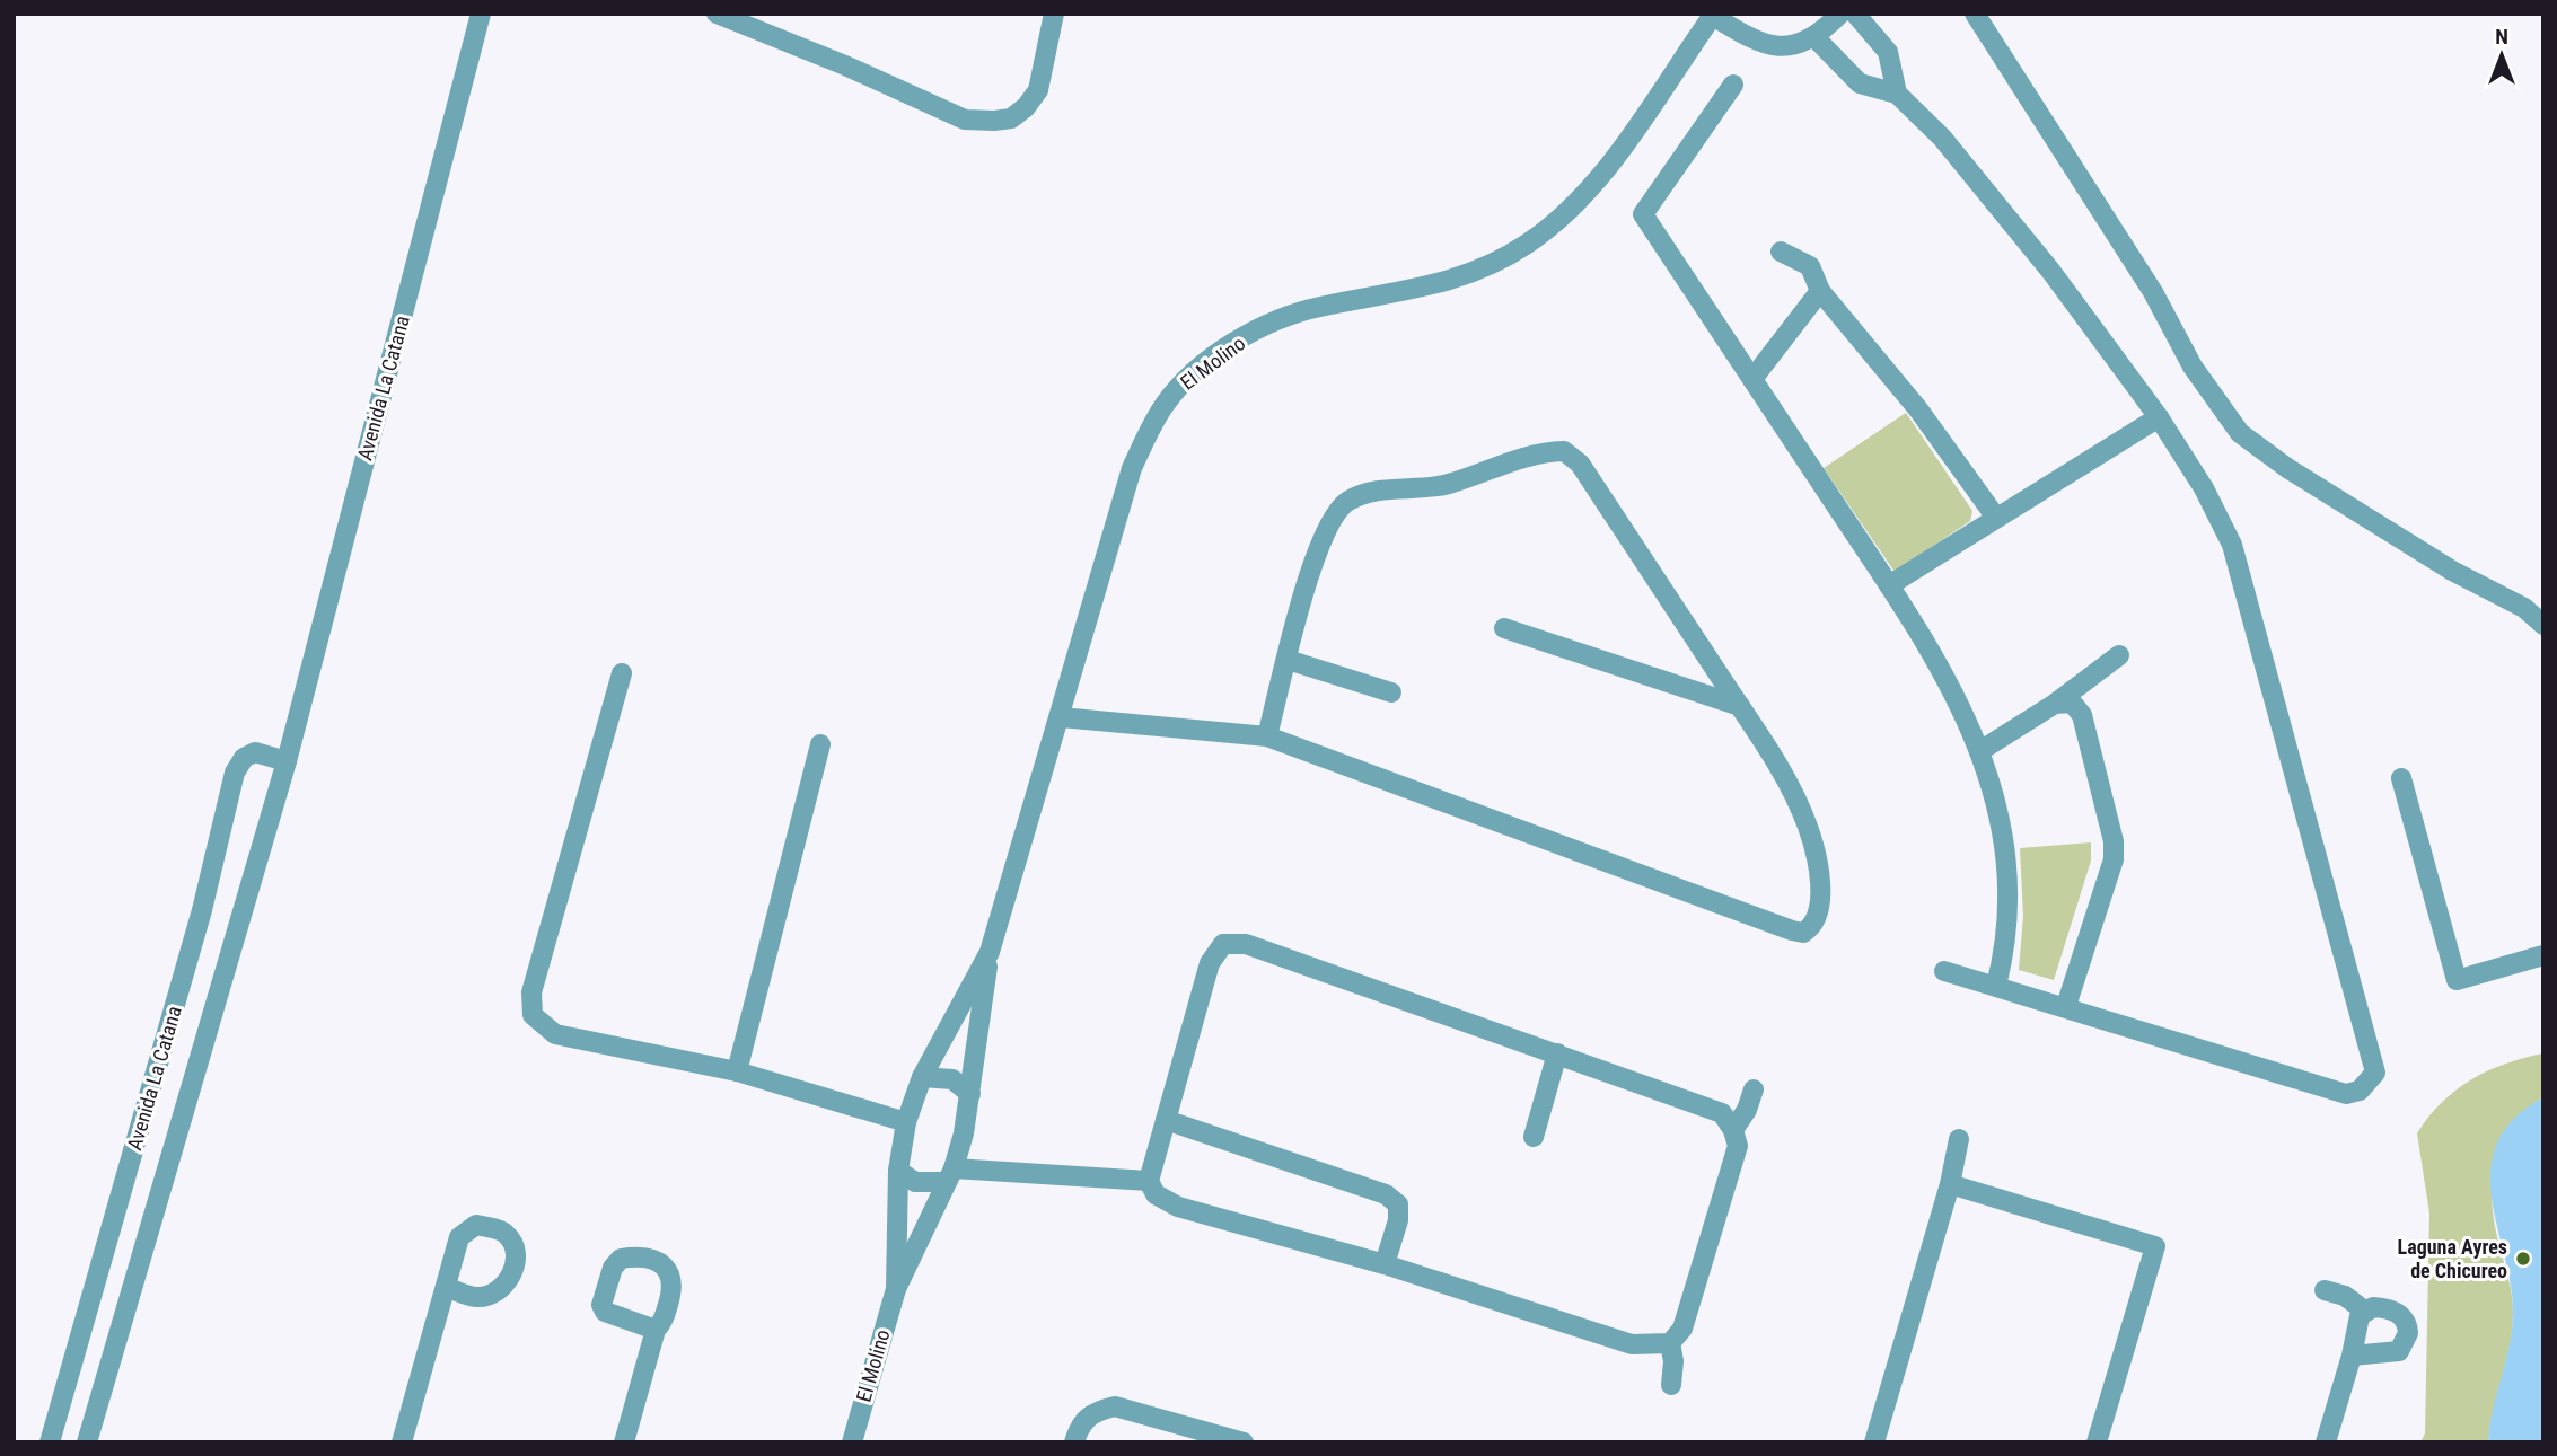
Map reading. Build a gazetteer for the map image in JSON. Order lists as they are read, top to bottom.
{
  "streets": {
    "street": ["El Molino", "Avenida La Catana"]
  },
  "places": ["Laguna Ayres de Chicureo"],
  "north": "top"
}
